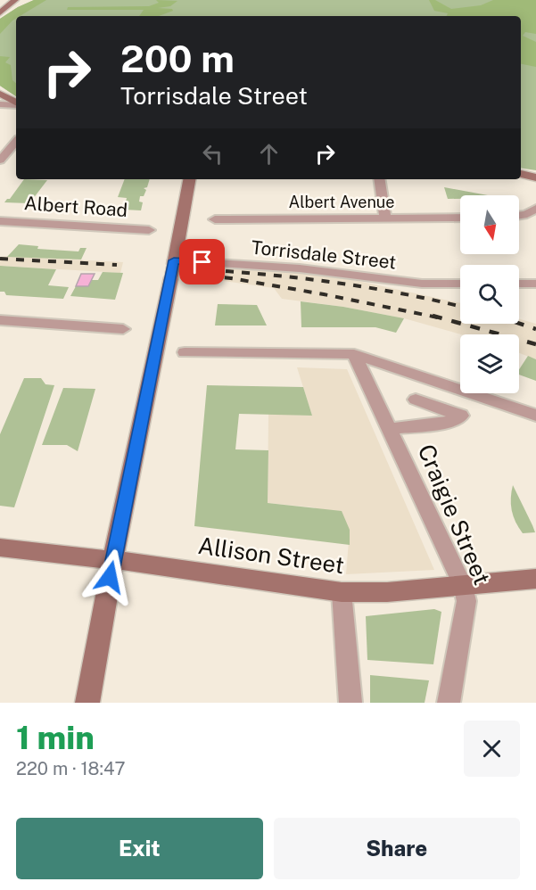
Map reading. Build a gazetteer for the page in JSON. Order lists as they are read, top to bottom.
{
  "streets": {
    "street": [
      "Albert Avenue",
      "Albert Road",
      "Torrisdale Street",
      "Craigie Street",
      "Allison Street"
    ]
  },
  "crossings": [
    ["Craigie Street", "Allison Street"]
  ],
  "north": "bottom",
  "page": {
    "turn": ["200 m", "Torrisdale Street"],
    "heading": ["1 min", "220 m · 18:47"],
    "buttons": ["Exit", "Share"]
  }
}
